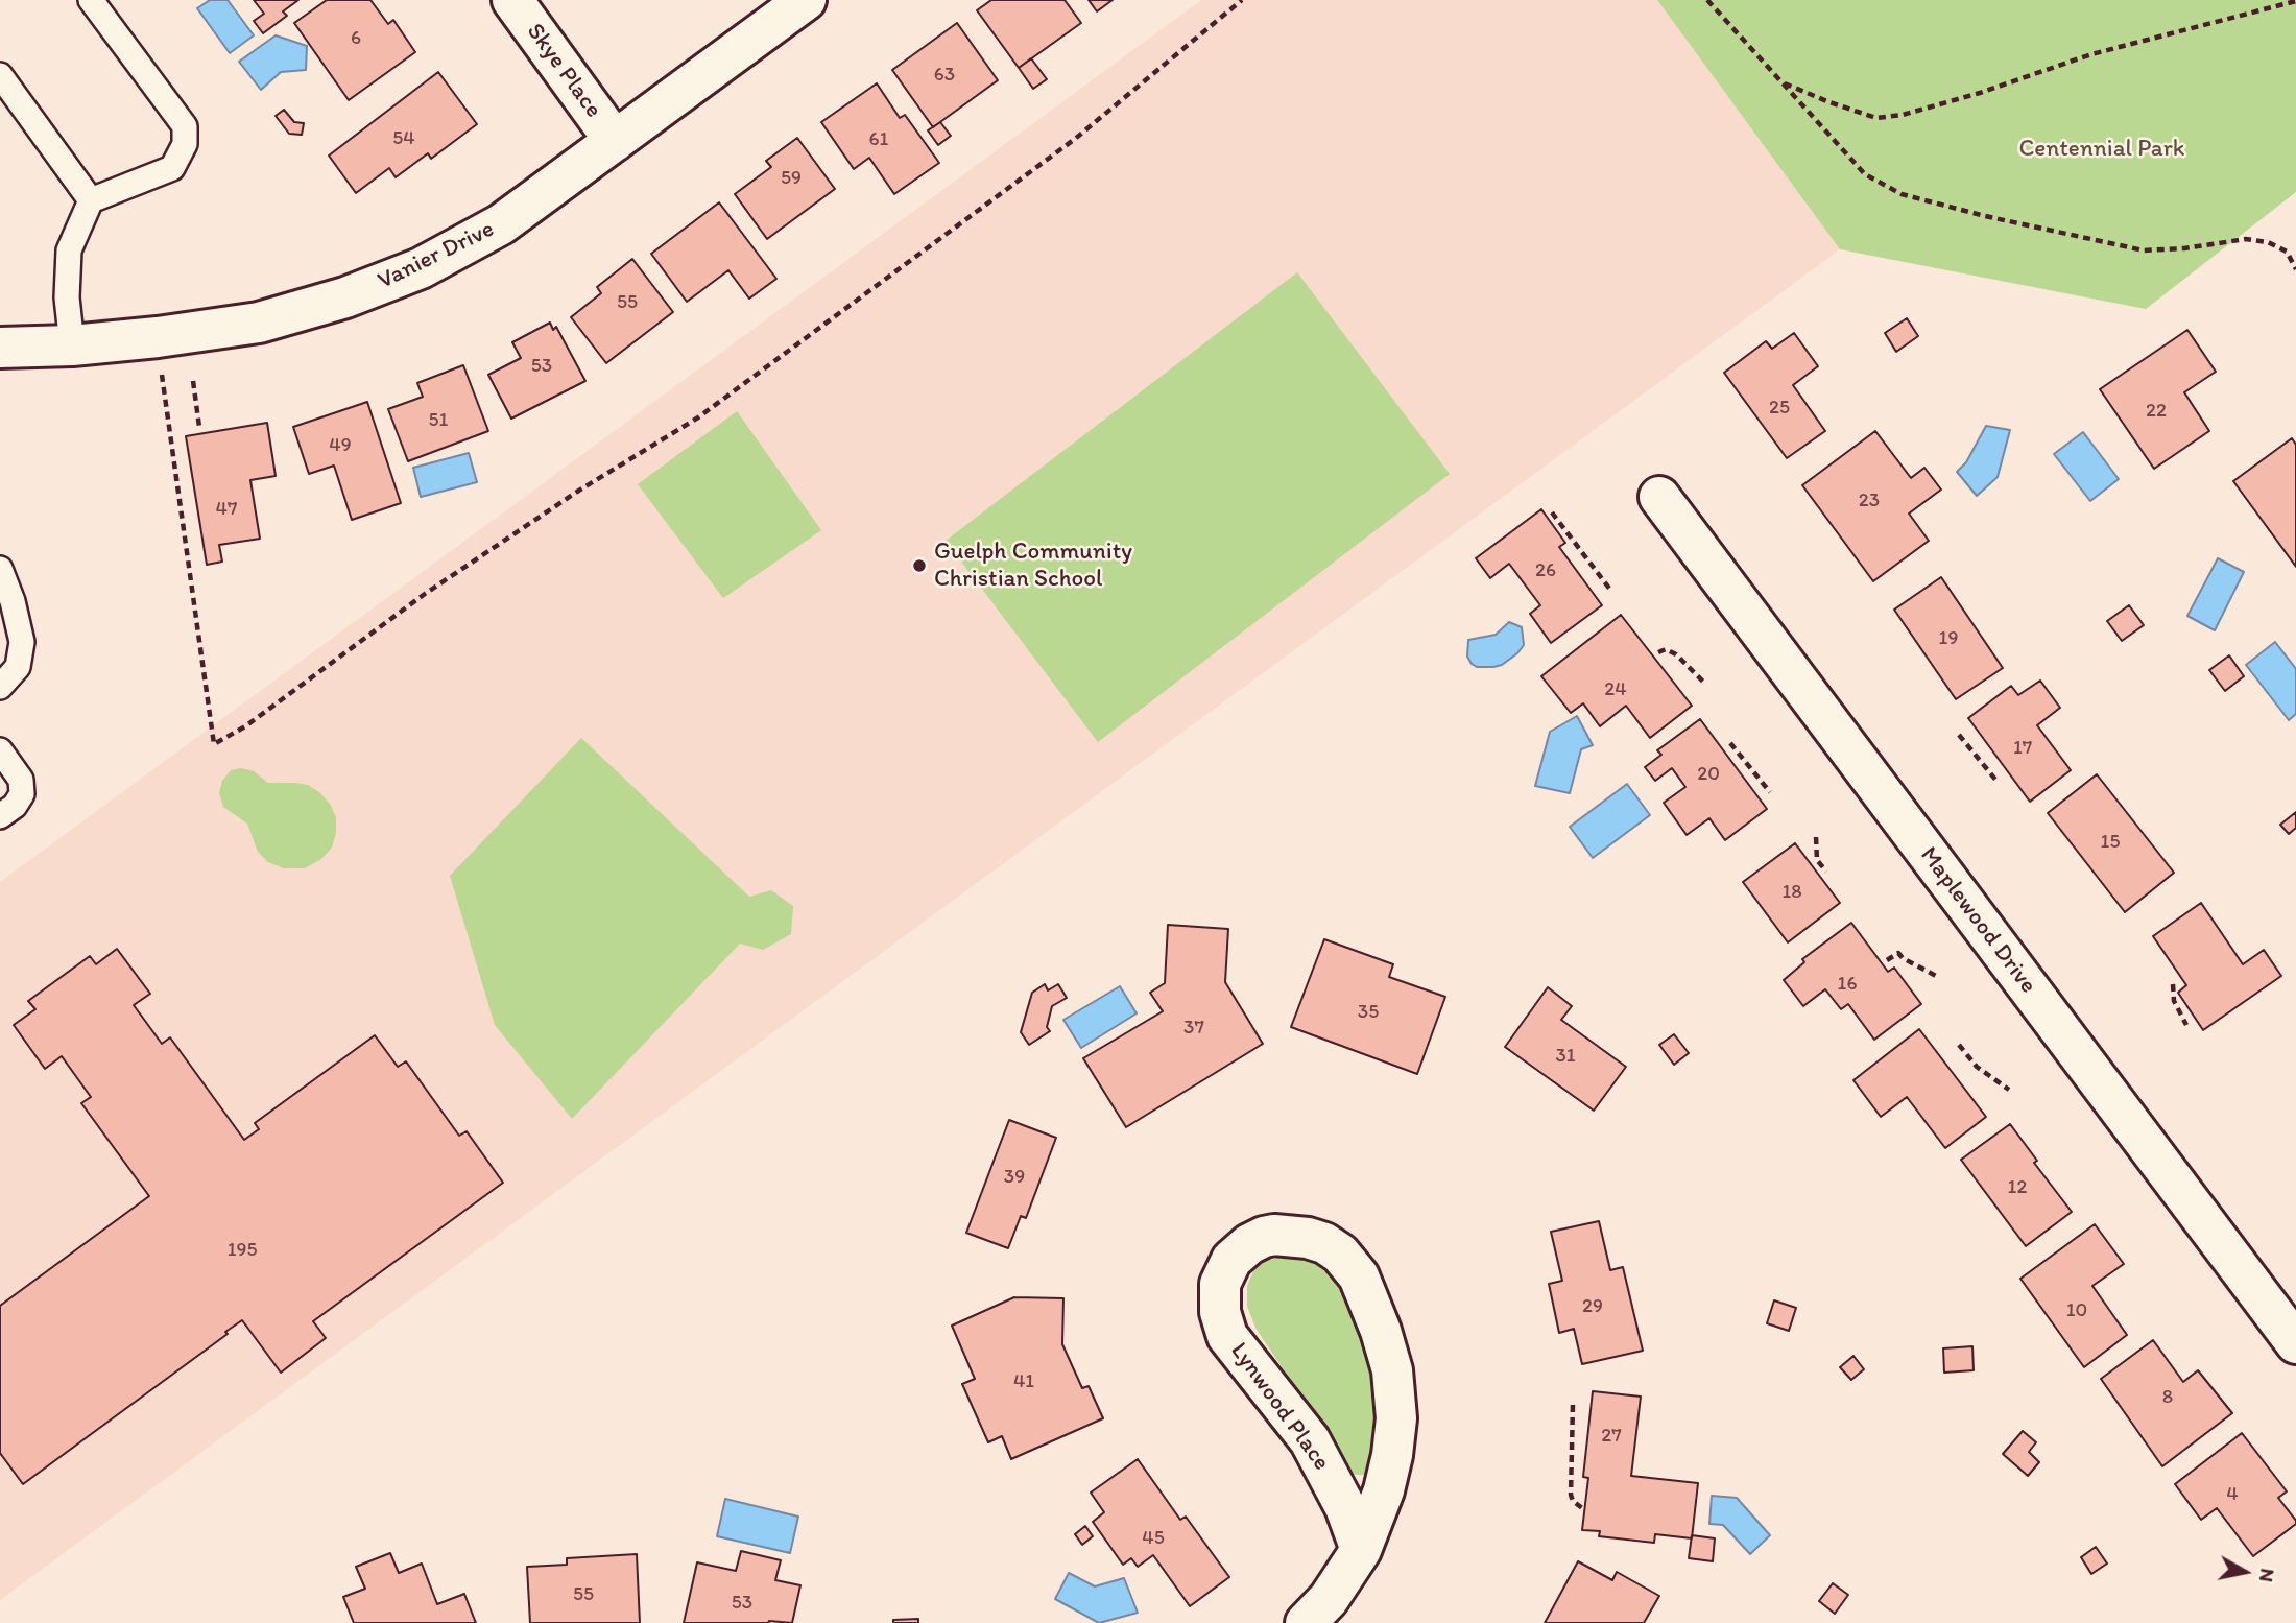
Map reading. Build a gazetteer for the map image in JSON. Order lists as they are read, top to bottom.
{
  "streets": {
    "street": [
      "Skye Place",
      "Vanier Drive",
      "Maplewood Drive",
      "Lynwood Place"
    ]
  },
  "crossings": [
    ["Skye Place", "Vanier Drive"]
  ],
  "parks": ["Centennial Park"],
  "places": ["Guelph Community Christian School"],
  "house_numbers": [
    "6",
    "63",
    "54",
    "61",
    "59",
    "55",
    "53",
    "25",
    "22",
    "51",
    "49",
    "23",
    "47",
    "26",
    "19",
    "24",
    "17",
    "20",
    "15",
    "18",
    "16",
    "35",
    "37",
    "31",
    "39",
    "12",
    "195",
    "29",
    "10",
    "41",
    "8",
    "27",
    "4",
    "45",
    "55",
    "53"
  ],
  "north": "right"
}
